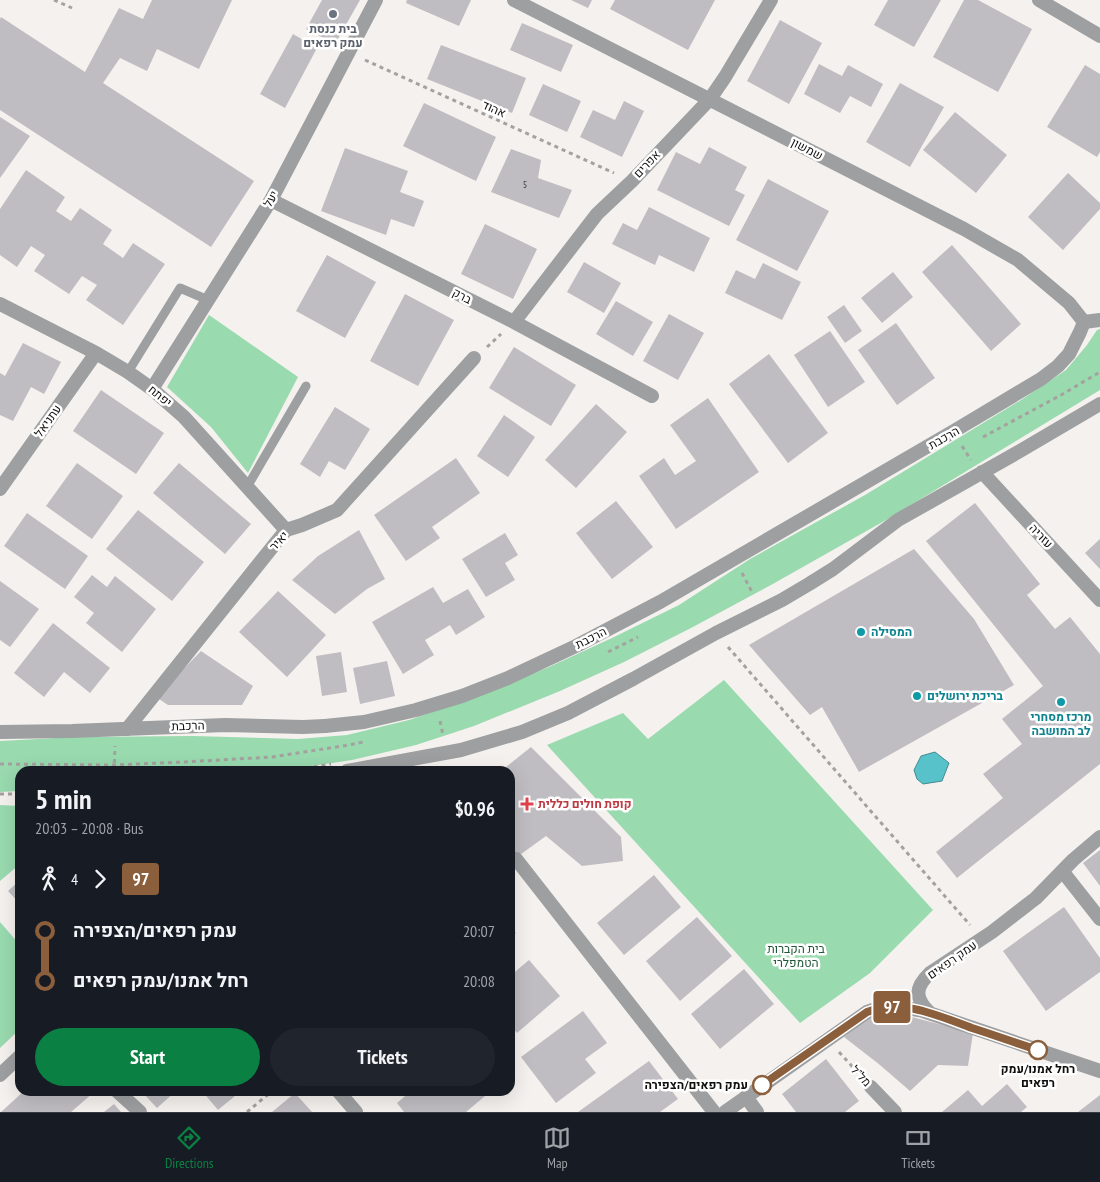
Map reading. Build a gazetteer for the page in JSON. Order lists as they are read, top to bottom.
{
  "streets": {
    "street": [
      "שמשון",
      "אפרים",
      "יעל",
      "ברק",
      "יפתח",
      "עתניאל",
      "הרכבת",
      "עזריה",
      "יאיר",
      "עמק רפאים",
      "מל\"ל"
    ],
    "path": ["אהוד"]
  },
  "crossings": [
    ["אהוד", "אפרים"],
    ["אהוד", "יעל"],
    ["שמשון", "אפרים"],
    ["שמשון", "הרכבת"],
    ["אפרים", "ברק"],
    ["יעל", "ברק"],
    ["יעל", "יפתח"],
    ["יפתח", "עתניאל"],
    ["יפתח", "יאיר"],
    ["הרכבת", "יאיר"]
  ],
  "parks": ["בית הקברות הטמפלרי"],
  "places": {
    "other": [
      "בית כנסת עמק רפאים",
      "המסילה",
      "בריכת ירושלים",
      "מרכז מסחרי לב המושבה",
      "רחל אמנו/עמק רפאים",
      "עמק רפאים/הצפירה"
    ],
    "health": ["קופת חולים כללית"]
  },
  "lines": ["bus line 97"],
  "house_numbers": ["5"],
  "page": {
    "on_map": "97",
    "heading": ["5 min", "20:03 – 20:08 · Bus", "$0.96"],
    "legs": ["4", "97"],
    "list": [
      {
        "name": "עמק רפאים/הצפירה",
        "value": "20:07"
      },
      {
        "name": "רחל אמנו/עמק רפאים",
        "value": "20:08"
      }
    ],
    "buttons": ["Start", "Tickets"],
    "tabs": ["Directions", "Map", "Tickets"]
  }
}
